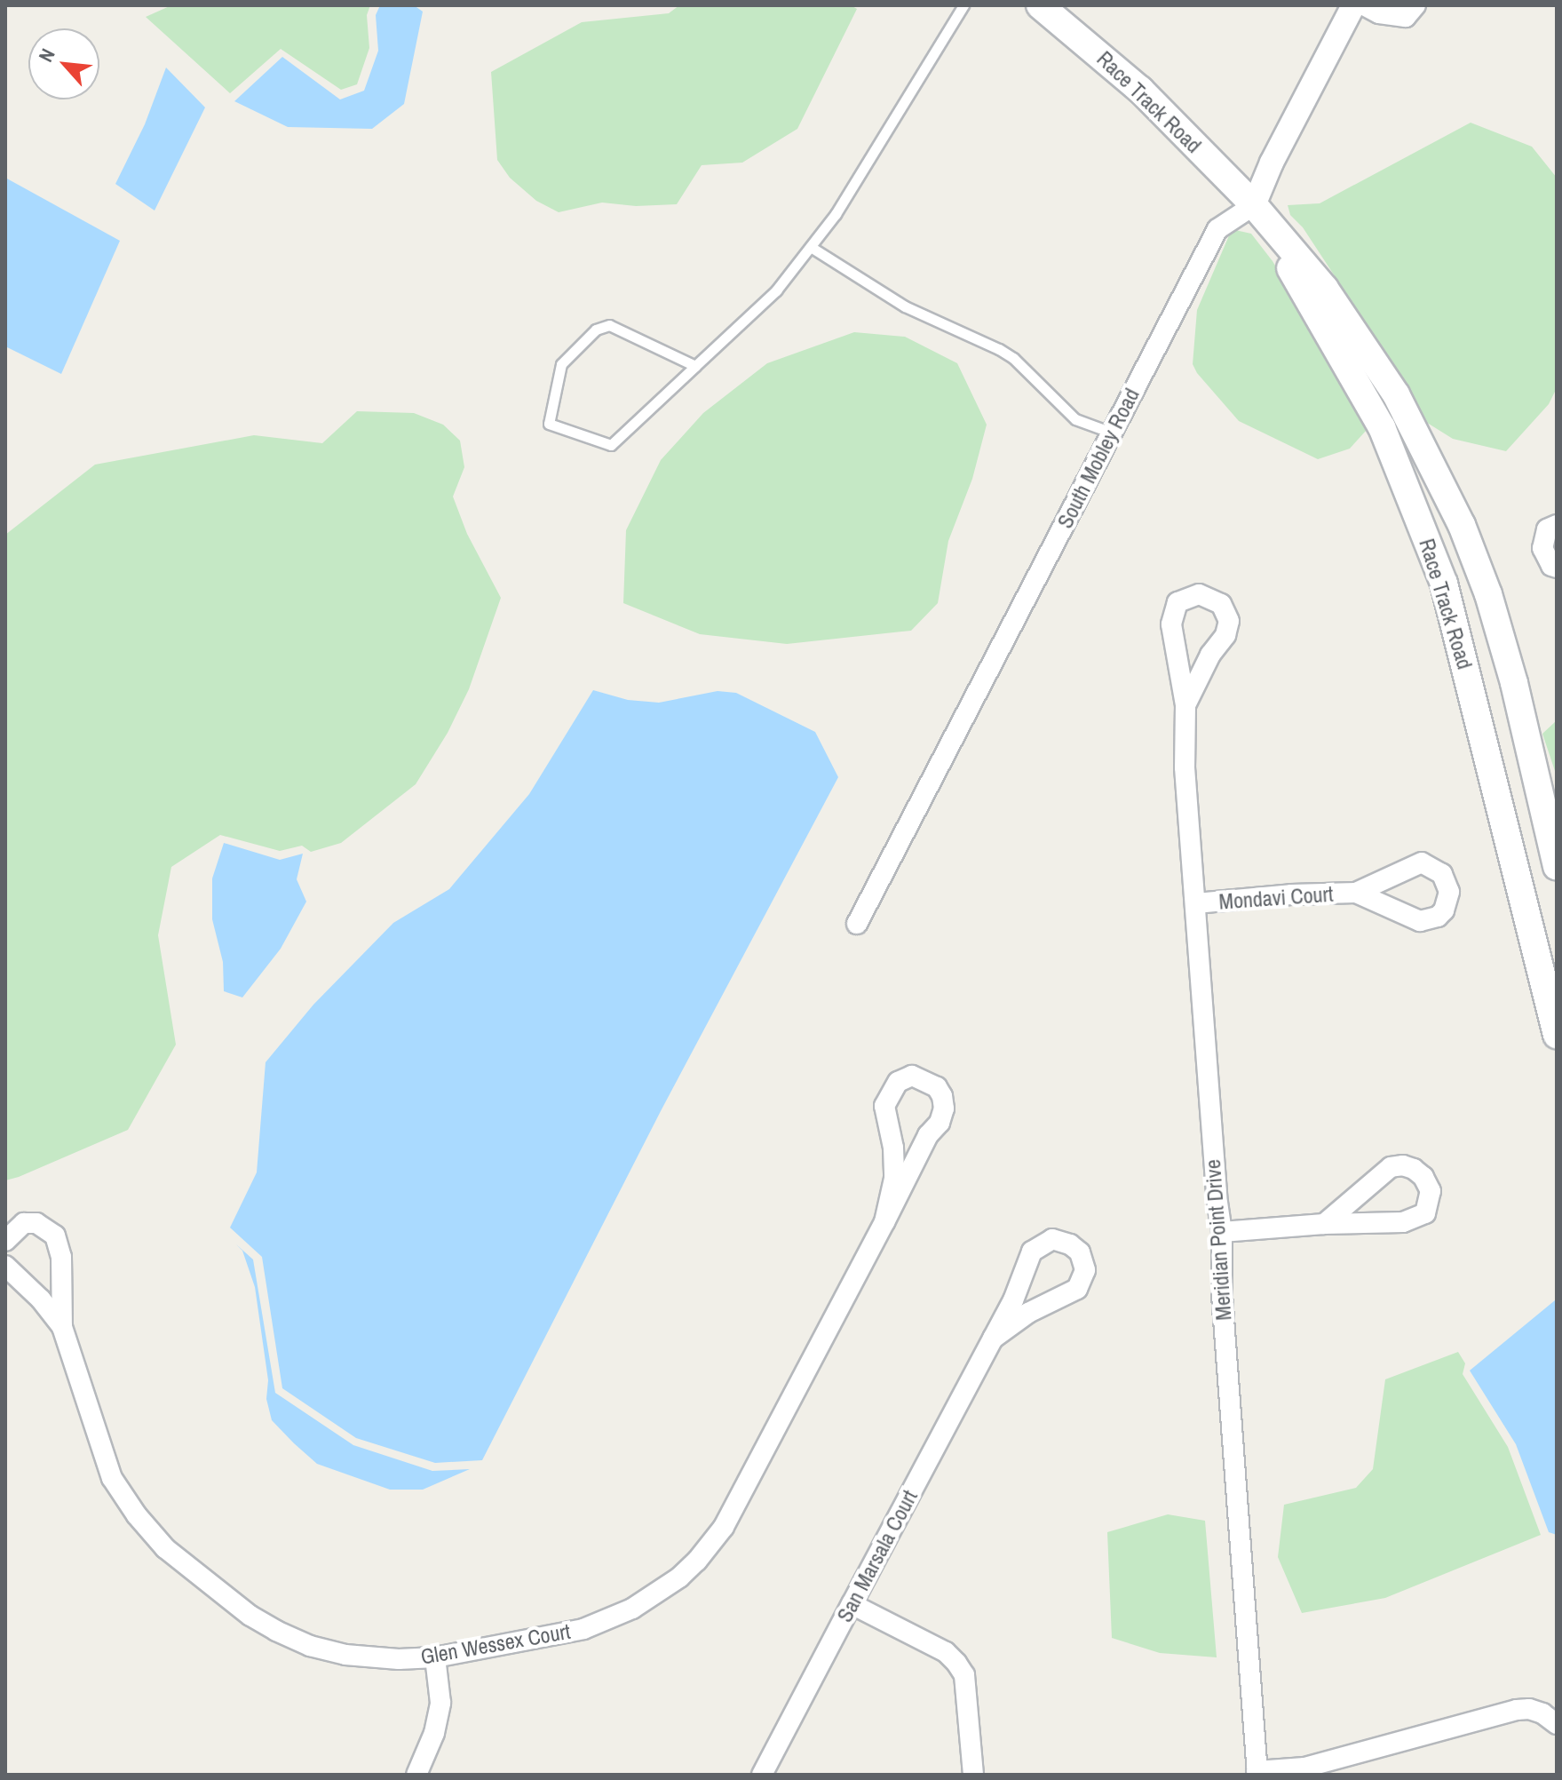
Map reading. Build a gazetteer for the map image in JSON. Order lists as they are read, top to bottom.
{
  "streets": {
    "main road": ["Race Track Road"],
    "street": [
      "South Mobley Road",
      "Mondavi Court",
      "Meridian Point Drive",
      "San Marsala Court",
      "Glen Wessex Court"
    ]
  },
  "crossings": [
    ["Race Track Road", "South Mobley Road"],
    ["Mondavi Court", "Meridian Point Drive"]
  ],
  "north": "top left"
}
